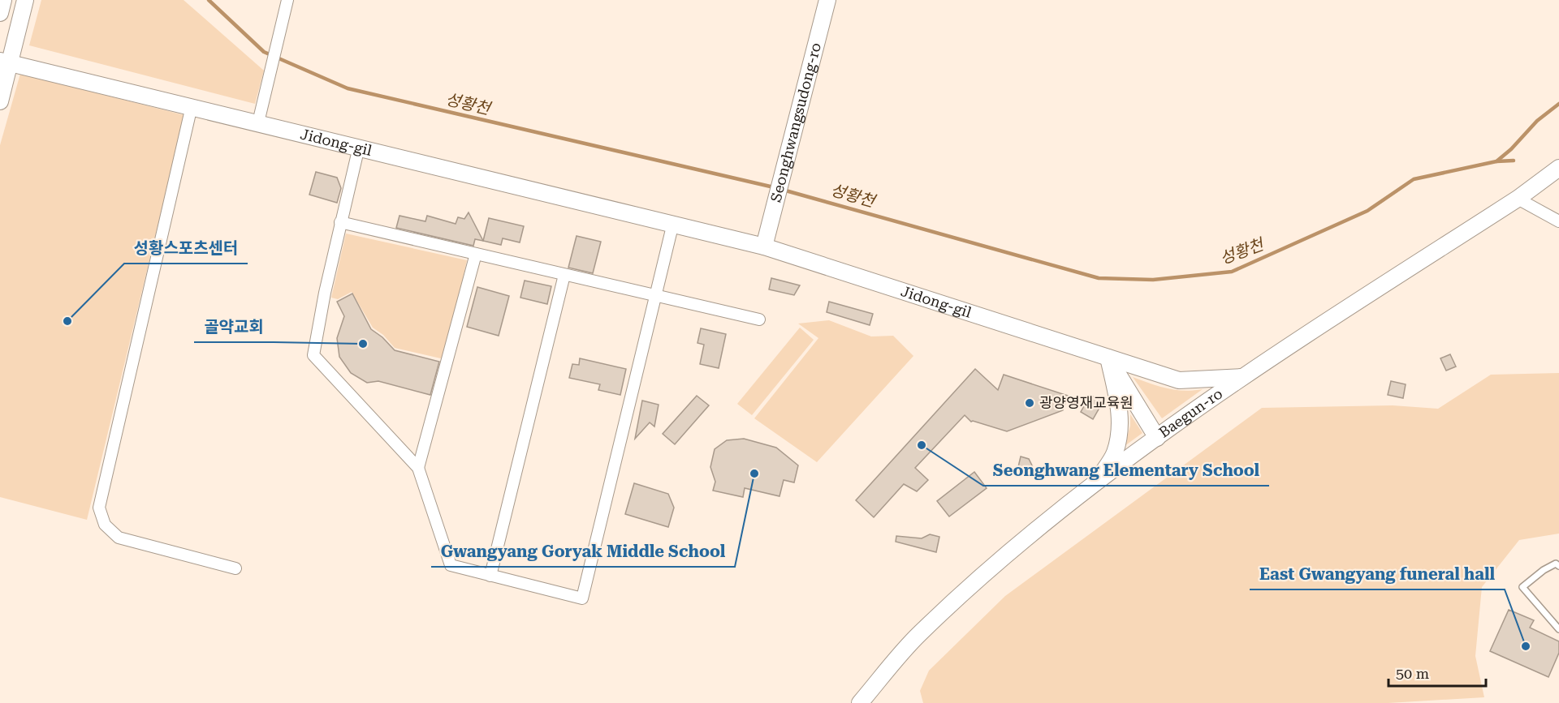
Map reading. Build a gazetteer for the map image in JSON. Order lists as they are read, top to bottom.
{
  "streets": {
    "street": ["Seonghwangsudong-ro", "Jidong-gil", "Baegun-ro"]
  },
  "crossings": [
    ["Seonghwangsudong-ro", "Jidong-gil"],
    ["Jidong-gil", "Baegun-ro"]
  ],
  "water": ["성황천"],
  "places": [
    "성황스포츠센터",
    "골약교회",
    "광양영재교육원",
    "Seonghwang Elementary School",
    "Gwangyang Goryak Middle School",
    "East Gwangyang funeral hall"
  ],
  "scale_bar": "50 m"
}
